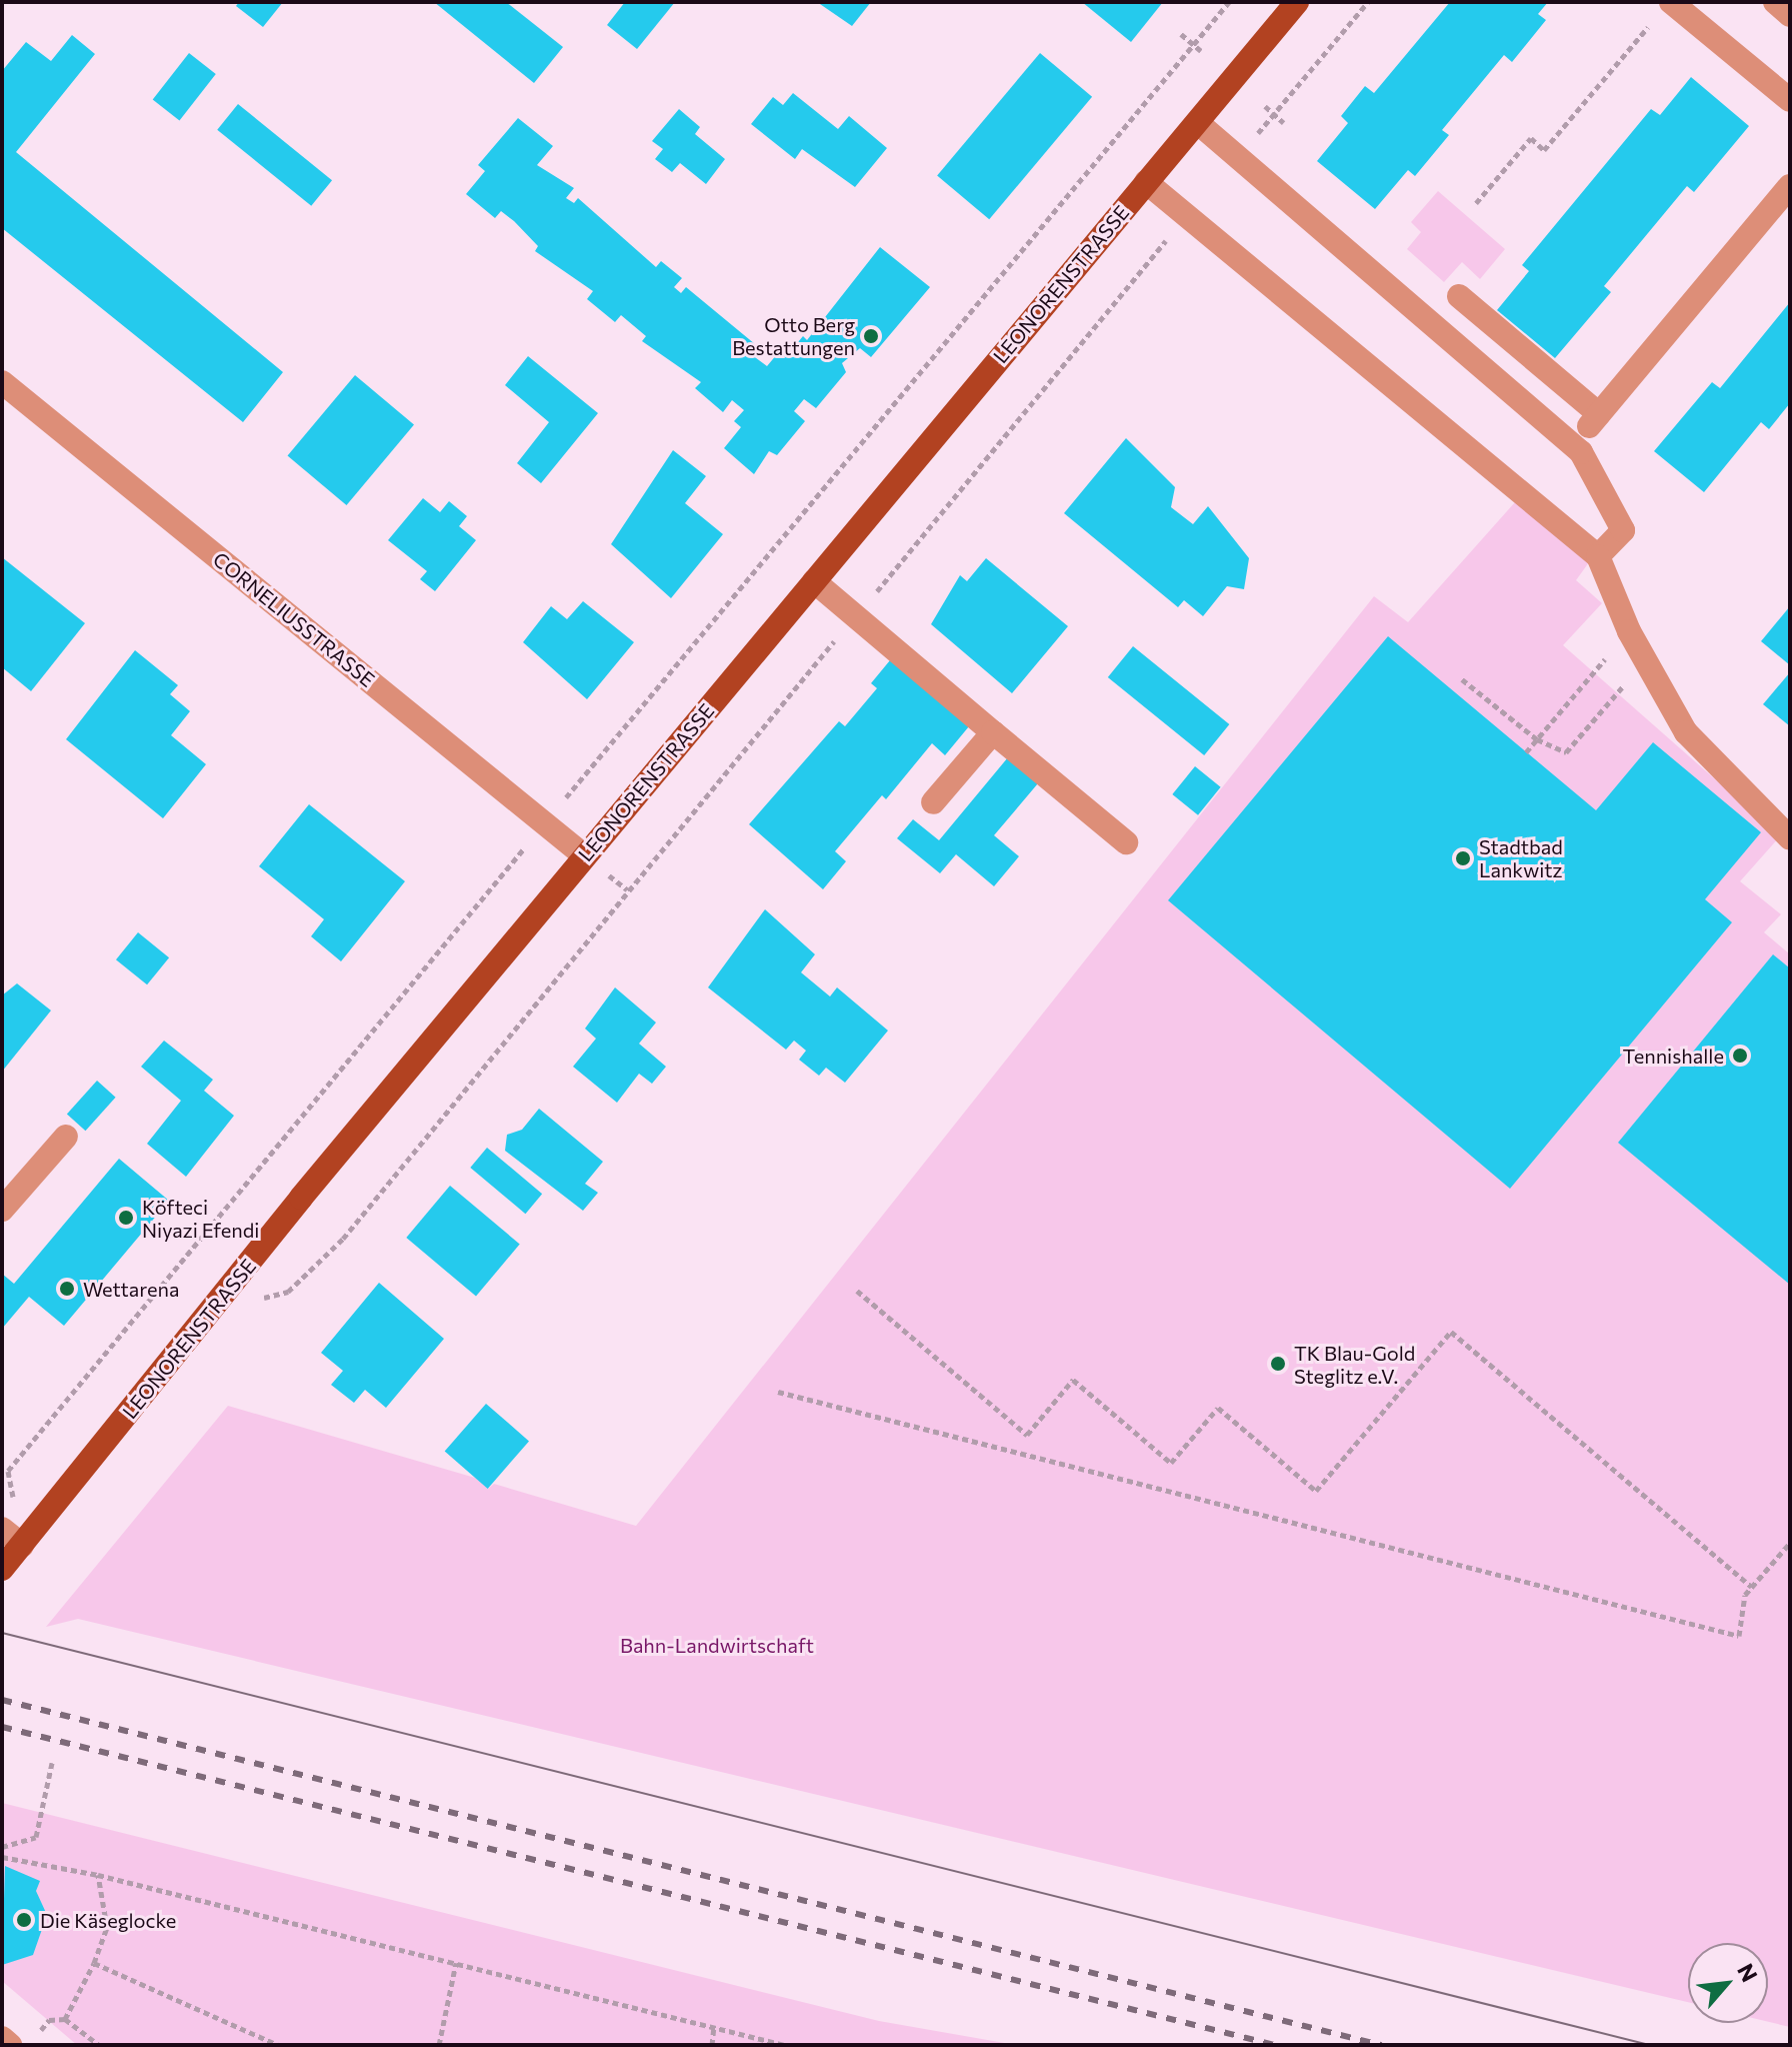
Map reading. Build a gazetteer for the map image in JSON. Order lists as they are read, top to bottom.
{
  "streets": {
    "main road": ["LEONORENSTRASSE"],
    "street": ["CORNELIUSSTRASSE"]
  },
  "crossings": [
    ["LEONORENSTRASSE", "CORNELIUSSTRASSE"]
  ],
  "parks": ["Bahn-Landwirtschaft"],
  "places": [
    "Otto Berg Bestattungen",
    "Stadtbad Lankwitz",
    "Tennishalle",
    "Köfteci Niyazi Efendi",
    "Wettarena",
    "TK Blau-Gold Steglitz e.V.",
    "Die Käseglocke"
  ],
  "north": "top right"
}
